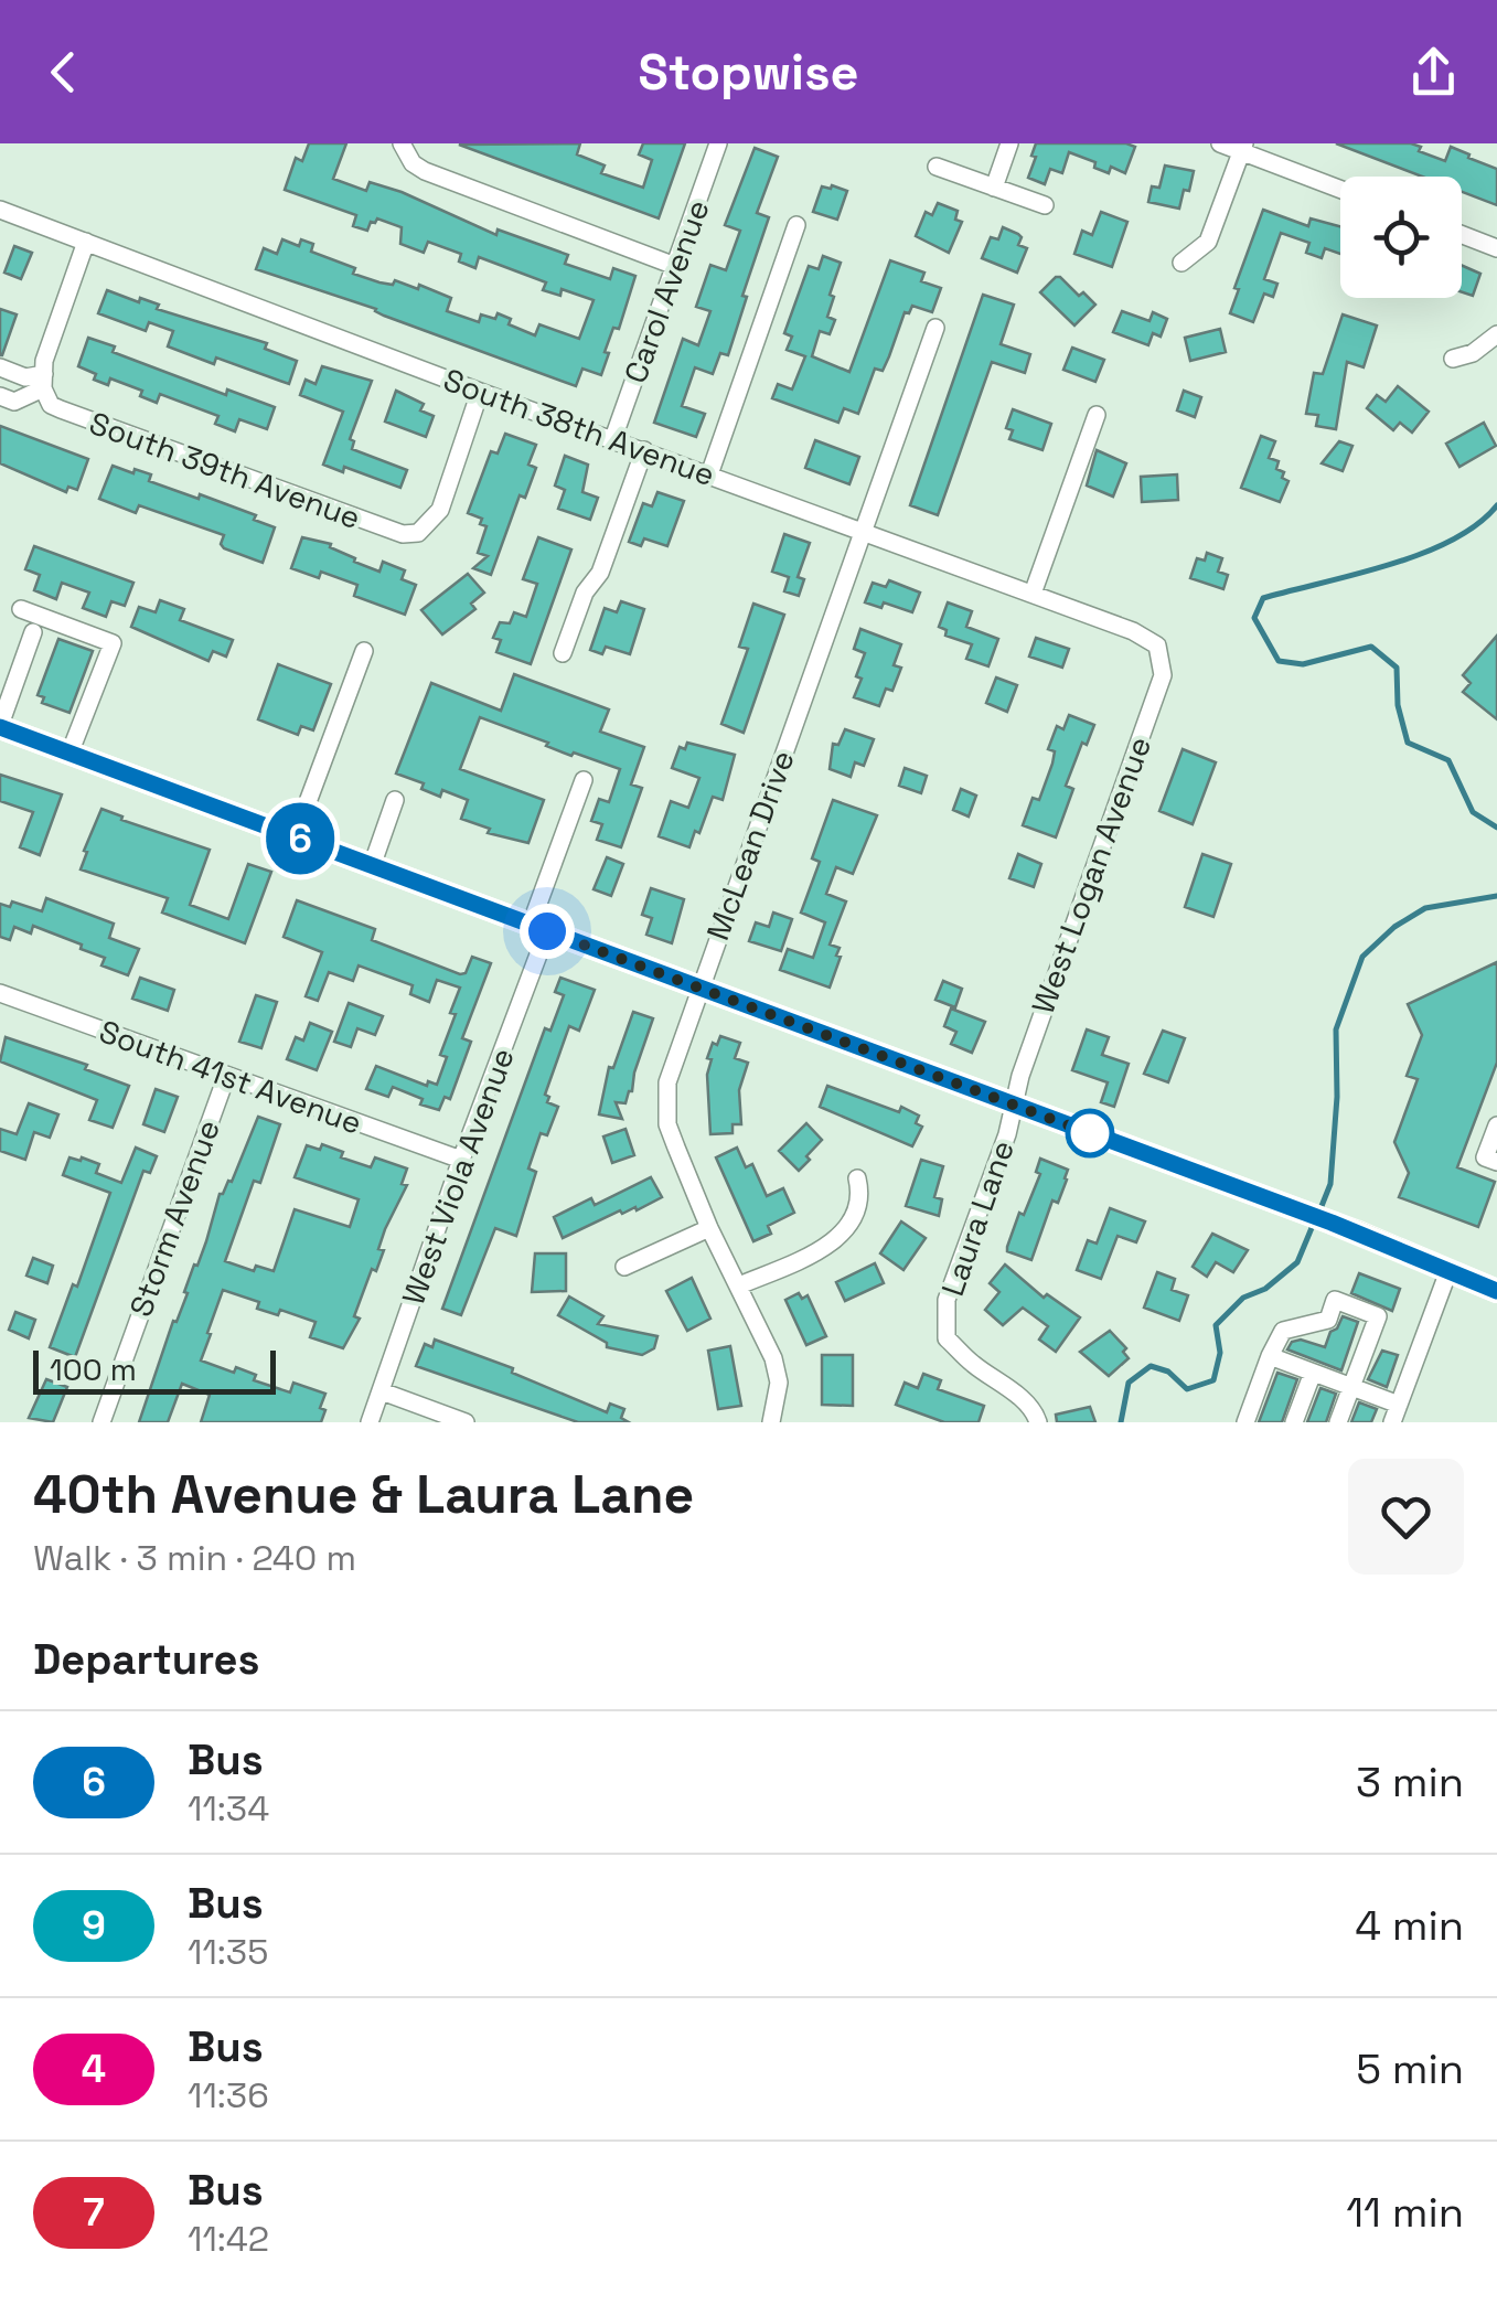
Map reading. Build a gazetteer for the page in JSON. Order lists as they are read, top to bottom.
{
  "streets": {
    "street": [
      "Carol Avenue",
      "South 38th Avenue",
      "South 39th Avenue",
      "McLean Drive",
      "West Logan Avenue",
      "South 41st Avenue",
      "West Viola Avenue",
      "Storm Avenue",
      "Laura Lane"
    ]
  },
  "crossings": [
    ["Carol Avenue", "South 38th Avenue"],
    ["South 38th Avenue", "South 39th Avenue"],
    ["South 38th Avenue", "McLean Drive"],
    ["South 38th Avenue", "West Logan Avenue"],
    ["West Logan Avenue", "Laura Lane"],
    ["South 41st Avenue", "West Viola Avenue"],
    ["South 41st Avenue", "Storm Avenue"]
  ],
  "lines": ["bus line 6"],
  "scale_bar": "100 m",
  "page": {
    "header": "Stopwise",
    "on_map": "6",
    "scale": "100 m",
    "heading": [
      ["40th Avenue & Laura Lane", "Walk · 3 min · 240 m"],
      "Departures"
    ],
    "list": [
      {
        "mark": "6",
        "name": "Bus",
        "note": "11:34",
        "value": "3 min"
      },
      {
        "mark": "9",
        "name": "Bus",
        "note": "11:35",
        "value": "4 min"
      },
      {
        "mark": "4",
        "name": "Bus",
        "note": "11:36",
        "value": "5 min"
      },
      {
        "mark": "7",
        "name": "Bus",
        "note": "11:42",
        "value": "11 min"
      }
    ]
  }
}
